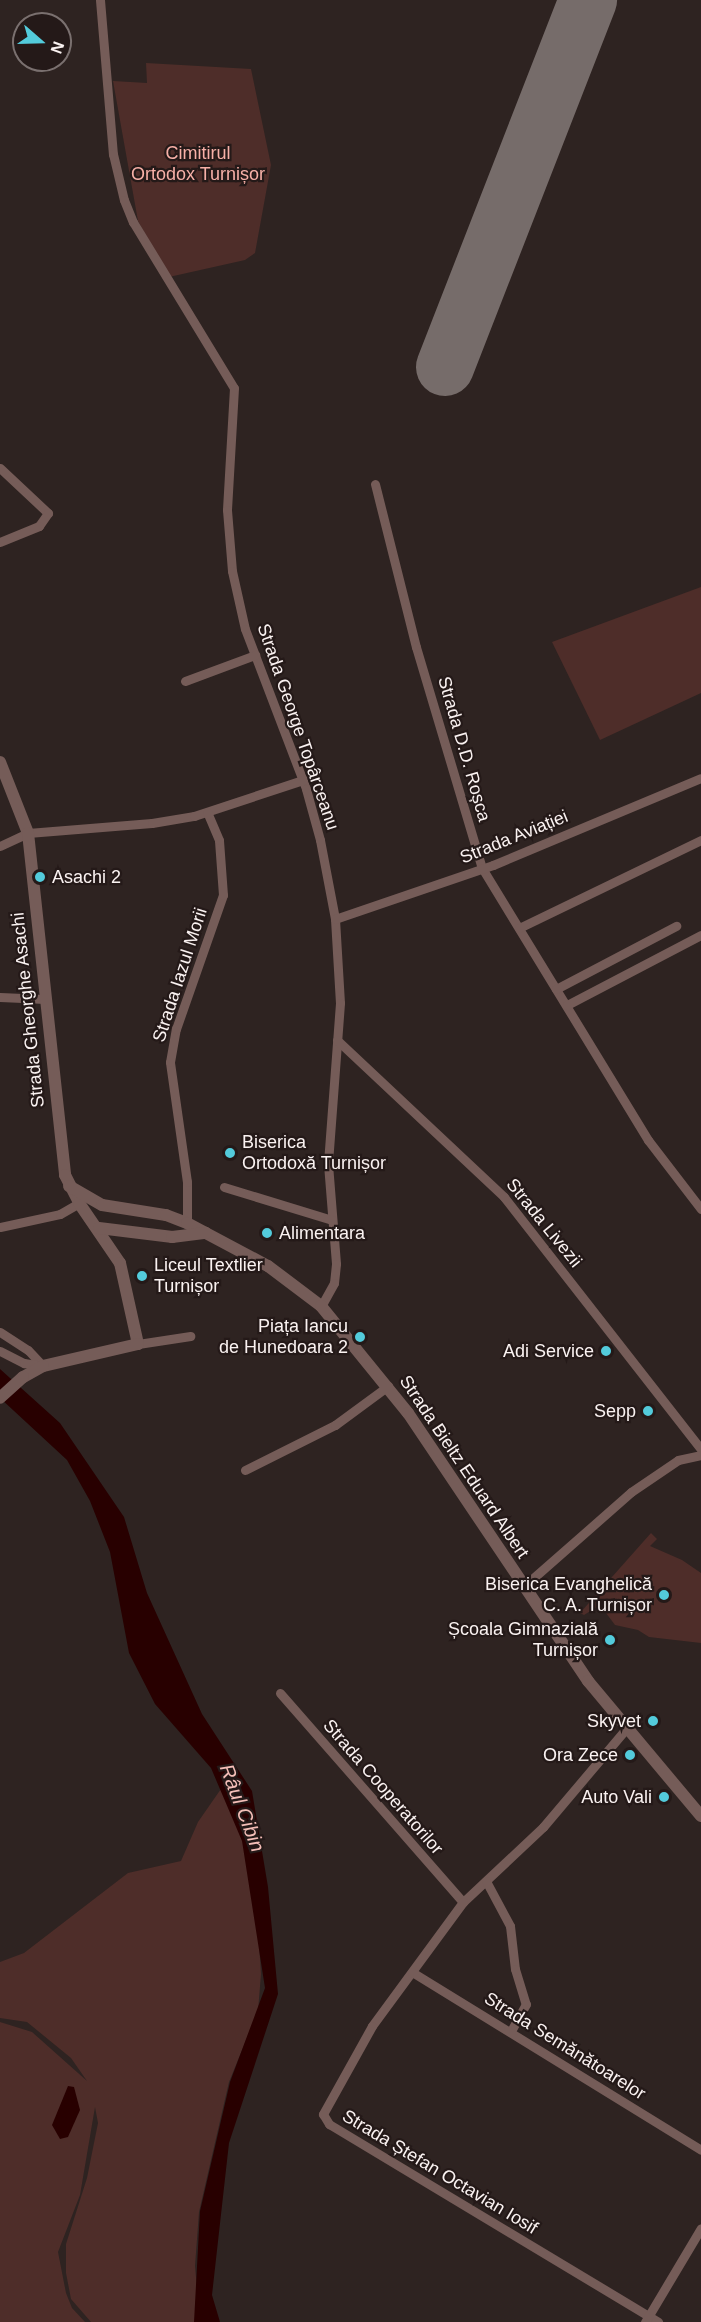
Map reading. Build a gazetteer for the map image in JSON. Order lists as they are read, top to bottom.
{
  "streets": {
    "street": [
      "Strada George Topârceanu",
      "Strada D.D. Roșca",
      "Strada Aviației",
      "Strada Iazul Morii",
      "Strada Gheorghe Asachi",
      "Strada Livezii",
      "Strada Bieltz Eduard Albert",
      "Strada Cooperatorilor",
      "Strada Semănătoarelor",
      "Strada Ștefan Octavian Iosif"
    ]
  },
  "crossings": [
    ["Strada George Topârceanu", "Strada Aviației"],
    ["Strada George Topârceanu", "Strada Livezii"],
    ["Strada George Topârceanu", "Strada Bieltz Eduard Albert"],
    ["Strada D.D. Roșca", "Strada Aviației"],
    ["Strada Iazul Morii", "Strada Bieltz Eduard Albert"],
    ["Strada Gheorghe Asachi", "Strada Bieltz Eduard Albert"],
    ["Strada Bieltz Eduard Albert", "Strada Ștefan Octavian Iosif"],
    ["Strada Cooperatorilor", "Strada Ștefan Octavian Iosif"],
    ["Strada Semănătoarelor", "Strada Ștefan Octavian Iosif"]
  ],
  "water": ["Râul Cibin"],
  "parks": ["Cimitirul Ortodox Turnișor"],
  "places": [
    "Asachi 2",
    "Biserica Ortodoxă Turnișor",
    "Alimentara",
    "Liceul Textlier Turnișor",
    "Piața Iancu de Hunedoara 2",
    "Adi Service",
    "Sepp",
    "Biserica Evanghelică C. A. Turnișor",
    "Școala Gimnazială Turnișor",
    "Skyvet",
    "Ora Zece",
    "Auto Vali"
  ],
  "north": "right"
}
